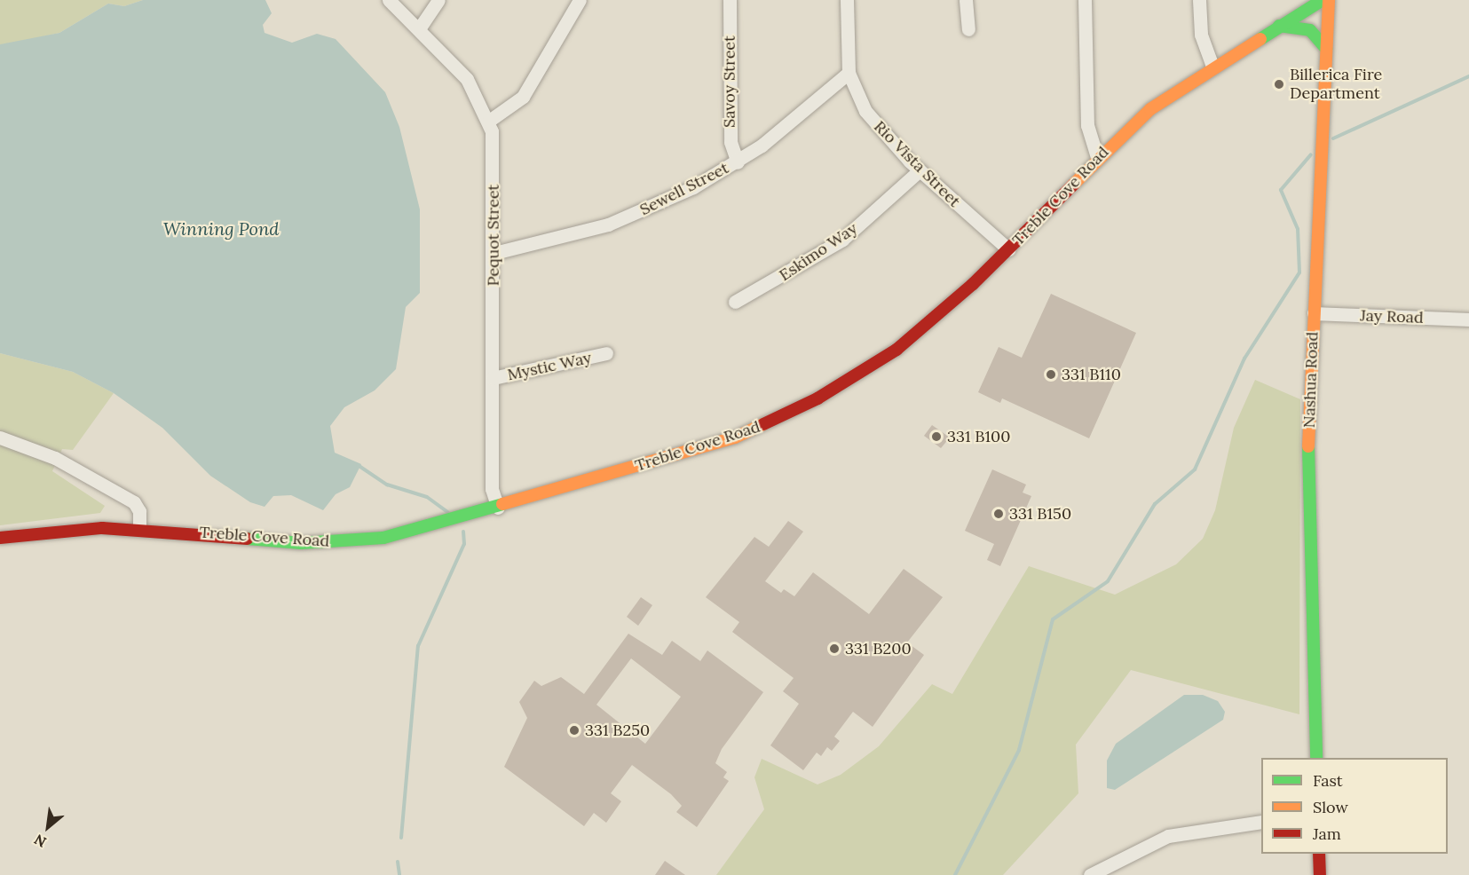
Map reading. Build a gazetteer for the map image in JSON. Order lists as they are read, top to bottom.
{
  "streets": {
    "main road": ["Treble Cove Road", "Nashua Road"],
    "street": [
      "Savoy Street",
      "Rio Vista Street",
      "Sewell Street",
      "Pequot Street",
      "Eskimo Way",
      "Jay Road",
      "Mystic Way"
    ]
  },
  "crossings": [
    ["Savoy Street", "Sewell Street"],
    ["Rio Vista Street", "Sewell Street"],
    ["Rio Vista Street", "Treble Cove Road"],
    ["Rio Vista Street", "Eskimo Way"],
    ["Sewell Street", "Pequot Street"],
    ["Treble Cove Road", "Pequot Street"],
    ["Pequot Street", "Mystic Way"],
    ["Jay Road", "Nashua Road"]
  ],
  "water": ["Winning Pond"],
  "places": [
    "Billerica Fire Department",
    "331 B110",
    "331 B100",
    "331 B150",
    "331 B200",
    "331 B250"
  ],
  "legend": ["Fast", "Slow", "Jam"],
  "north": "bottom left"
}
